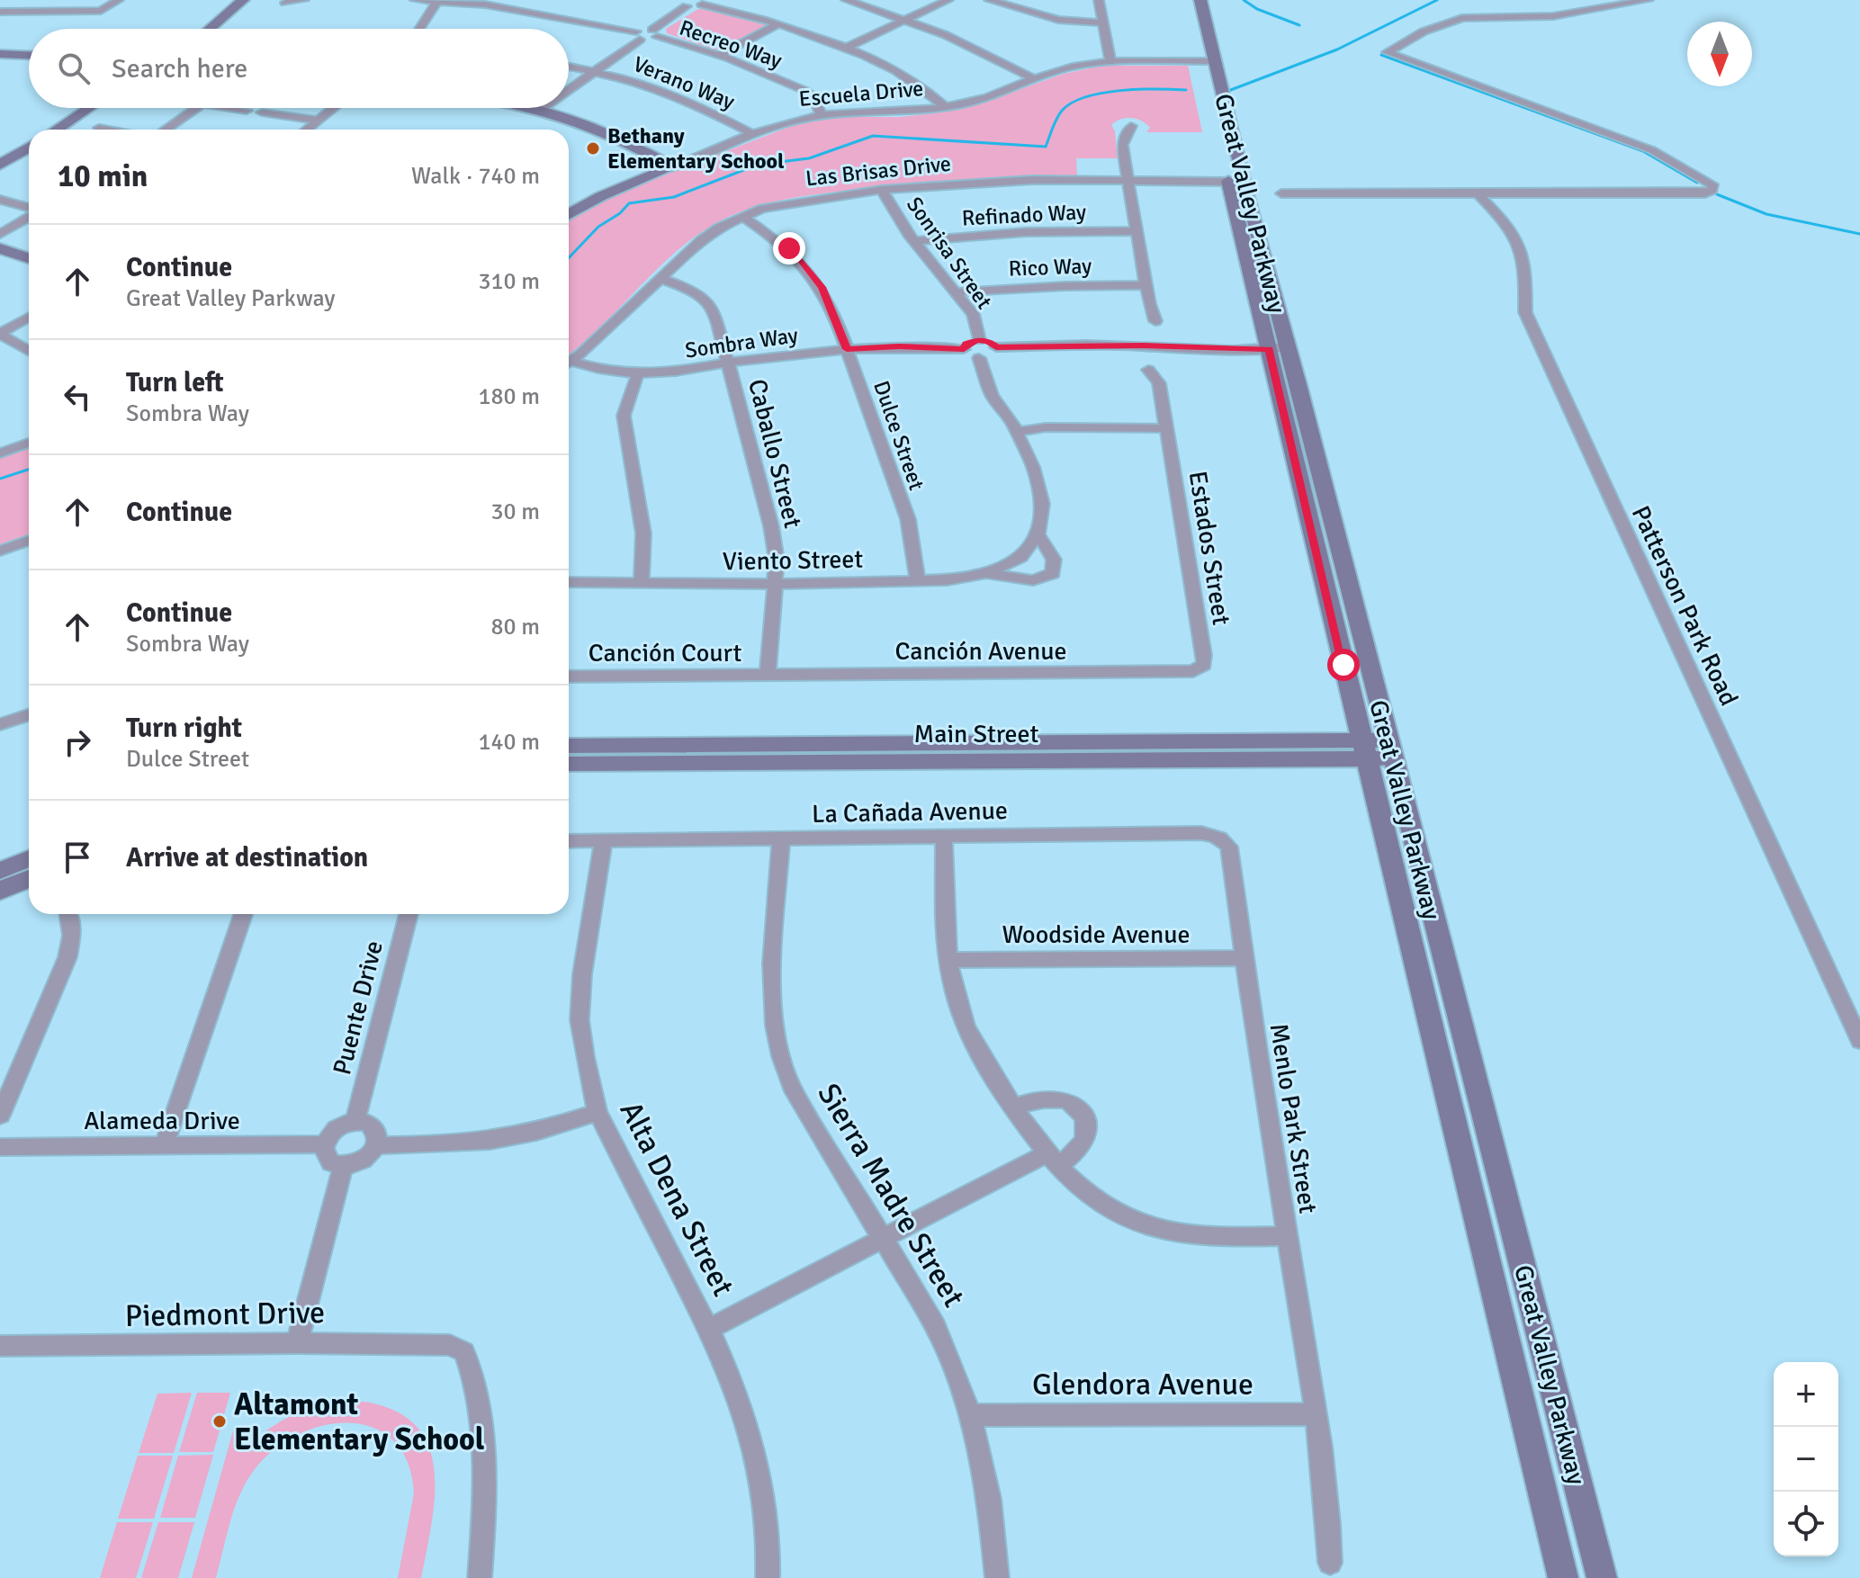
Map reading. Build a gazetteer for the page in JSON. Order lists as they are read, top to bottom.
{
  "streets": {
    "main road": ["Escuela Drive", "Great Valley Parkway", "Main Street"],
    "street": [
      "Recreo Way",
      "Verano Way",
      "Las Brisas Drive",
      "Refinado Way",
      "Sonrisa Street",
      "Rico Way",
      "Sombra Way",
      "Dulce Street",
      "Caballo Street",
      "Estados Street",
      "Viento Street",
      "Patterson Park Road",
      "Canción Avenue",
      "Canción Court",
      "La Cañada Avenue",
      "Woodside Avenue",
      "Puente Drive",
      "Menlo Park Street",
      "Alameda Drive",
      "Sierra Madre Street",
      "Alta Dena Street",
      "Piedmont Drive",
      "Glendora Avenue"
    ]
  },
  "crossings": [
    ["Recreo Way", "Escuela Drive"],
    ["Verano Way", "Escuela Drive"],
    ["Escuela Drive", "Great Valley Parkway"],
    ["Las Brisas Drive", "Great Valley Parkway"],
    ["Las Brisas Drive", "Sonrisa Street"],
    ["Las Brisas Drive", "Dulce Street"],
    ["Las Brisas Drive", "Caballo Street"],
    ["Great Valley Parkway", "Main Street"],
    ["Refinado Way", "Sonrisa Street"],
    ["Sonrisa Street", "Rico Way"],
    ["Sombra Way", "Dulce Street"],
    ["Sombra Way", "Caballo Street"],
    ["Dulce Street", "Viento Street"],
    ["Caballo Street", "Viento Street"],
    ["Caballo Street", "Canción Avenue"],
    ["Caballo Street", "Canción Court"],
    ["Estados Street", "Canción Avenue"],
    ["Canción Avenue", "Canción Court"],
    ["La Cañada Avenue", "Menlo Park Street"],
    ["La Cañada Avenue", "Sierra Madre Street"],
    ["La Cañada Avenue", "Alta Dena Street"],
    ["Woodside Avenue", "Menlo Park Street"],
    ["Puente Drive", "Alameda Drive"],
    ["Menlo Park Street", "Glendora Avenue"],
    ["Sierra Madre Street", "Glendora Avenue"]
  ],
  "places": ["Bethany Elementary School", "Altamont Elementary School"],
  "north": "bottom",
  "page": {
    "search": "Search here",
    "heading": ["10 min", "Walk · 740 m"],
    "list": [
      ["Continue", "Great Valley Parkway", "310 m"],
      ["Turn left", "Sombra Way", "180 m"],
      ["Continue", "30 m"],
      ["Continue", "Sombra Way", "80 m"],
      ["Turn right", "Dulce Street", "140 m"],
      "Arrive at destination"
    ],
    "map_buttons": ["+", "−"]
  }
}
